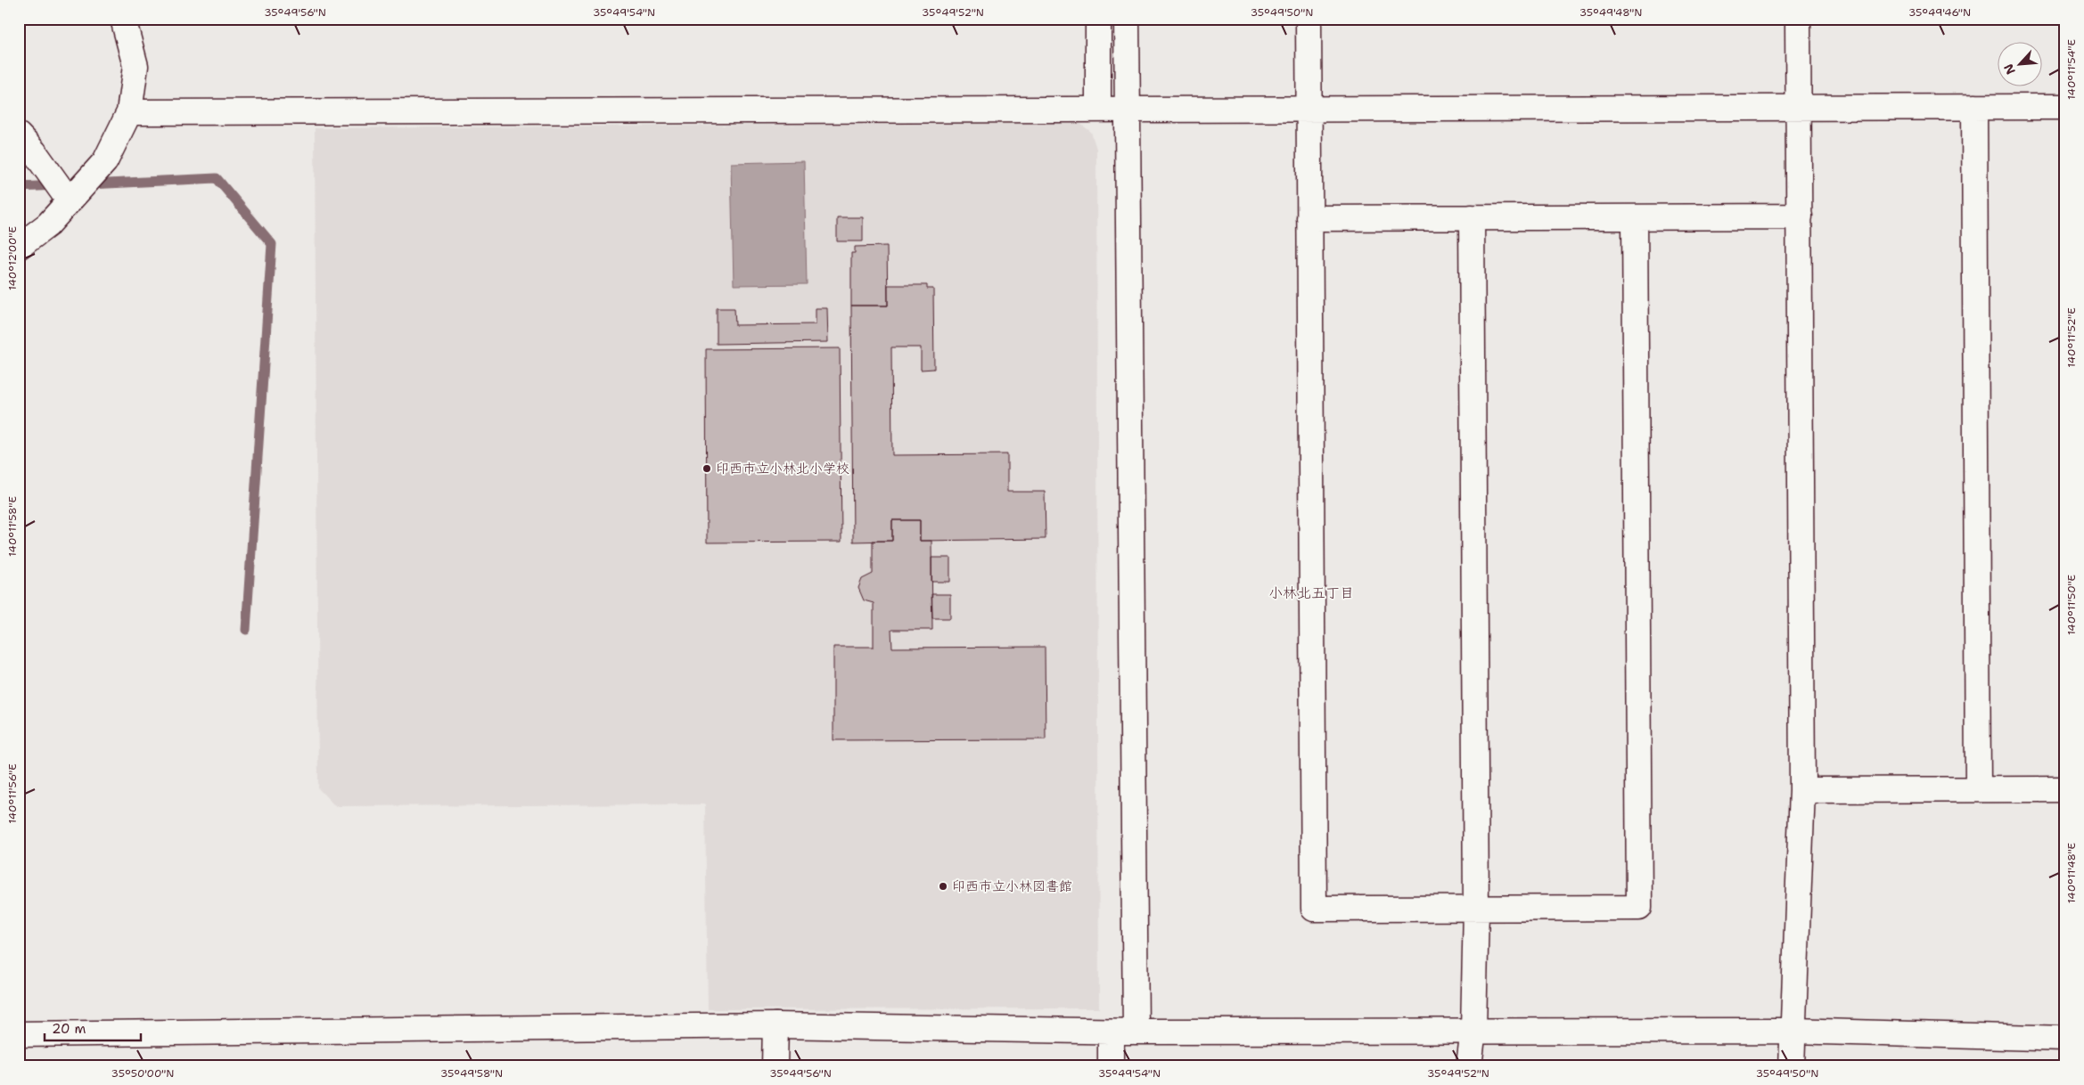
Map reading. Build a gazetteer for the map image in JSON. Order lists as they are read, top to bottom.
{
  "districts": ["小林北五丁目"],
  "places": ["印西市立小林北小学校", "印西市立小林図書館"],
  "scale_bar": "20 m",
  "north": "bottom left",
  "coordinates": [
    "35°49'56\"N",
    "35°49'54\"N",
    "35°49'52\"N",
    "35°49'50\"N",
    "35°49'48\"N",
    "35°49'46\"N",
    "140°11'54\"E",
    "140°12'00\"E",
    "140°11'52\"E",
    "140°11'58\"E",
    "140°11'50\"E",
    "140°11'56\"E",
    "140°11'48\"E",
    "35°50'00\"N",
    "35°49'58\"N"
  ]
}
